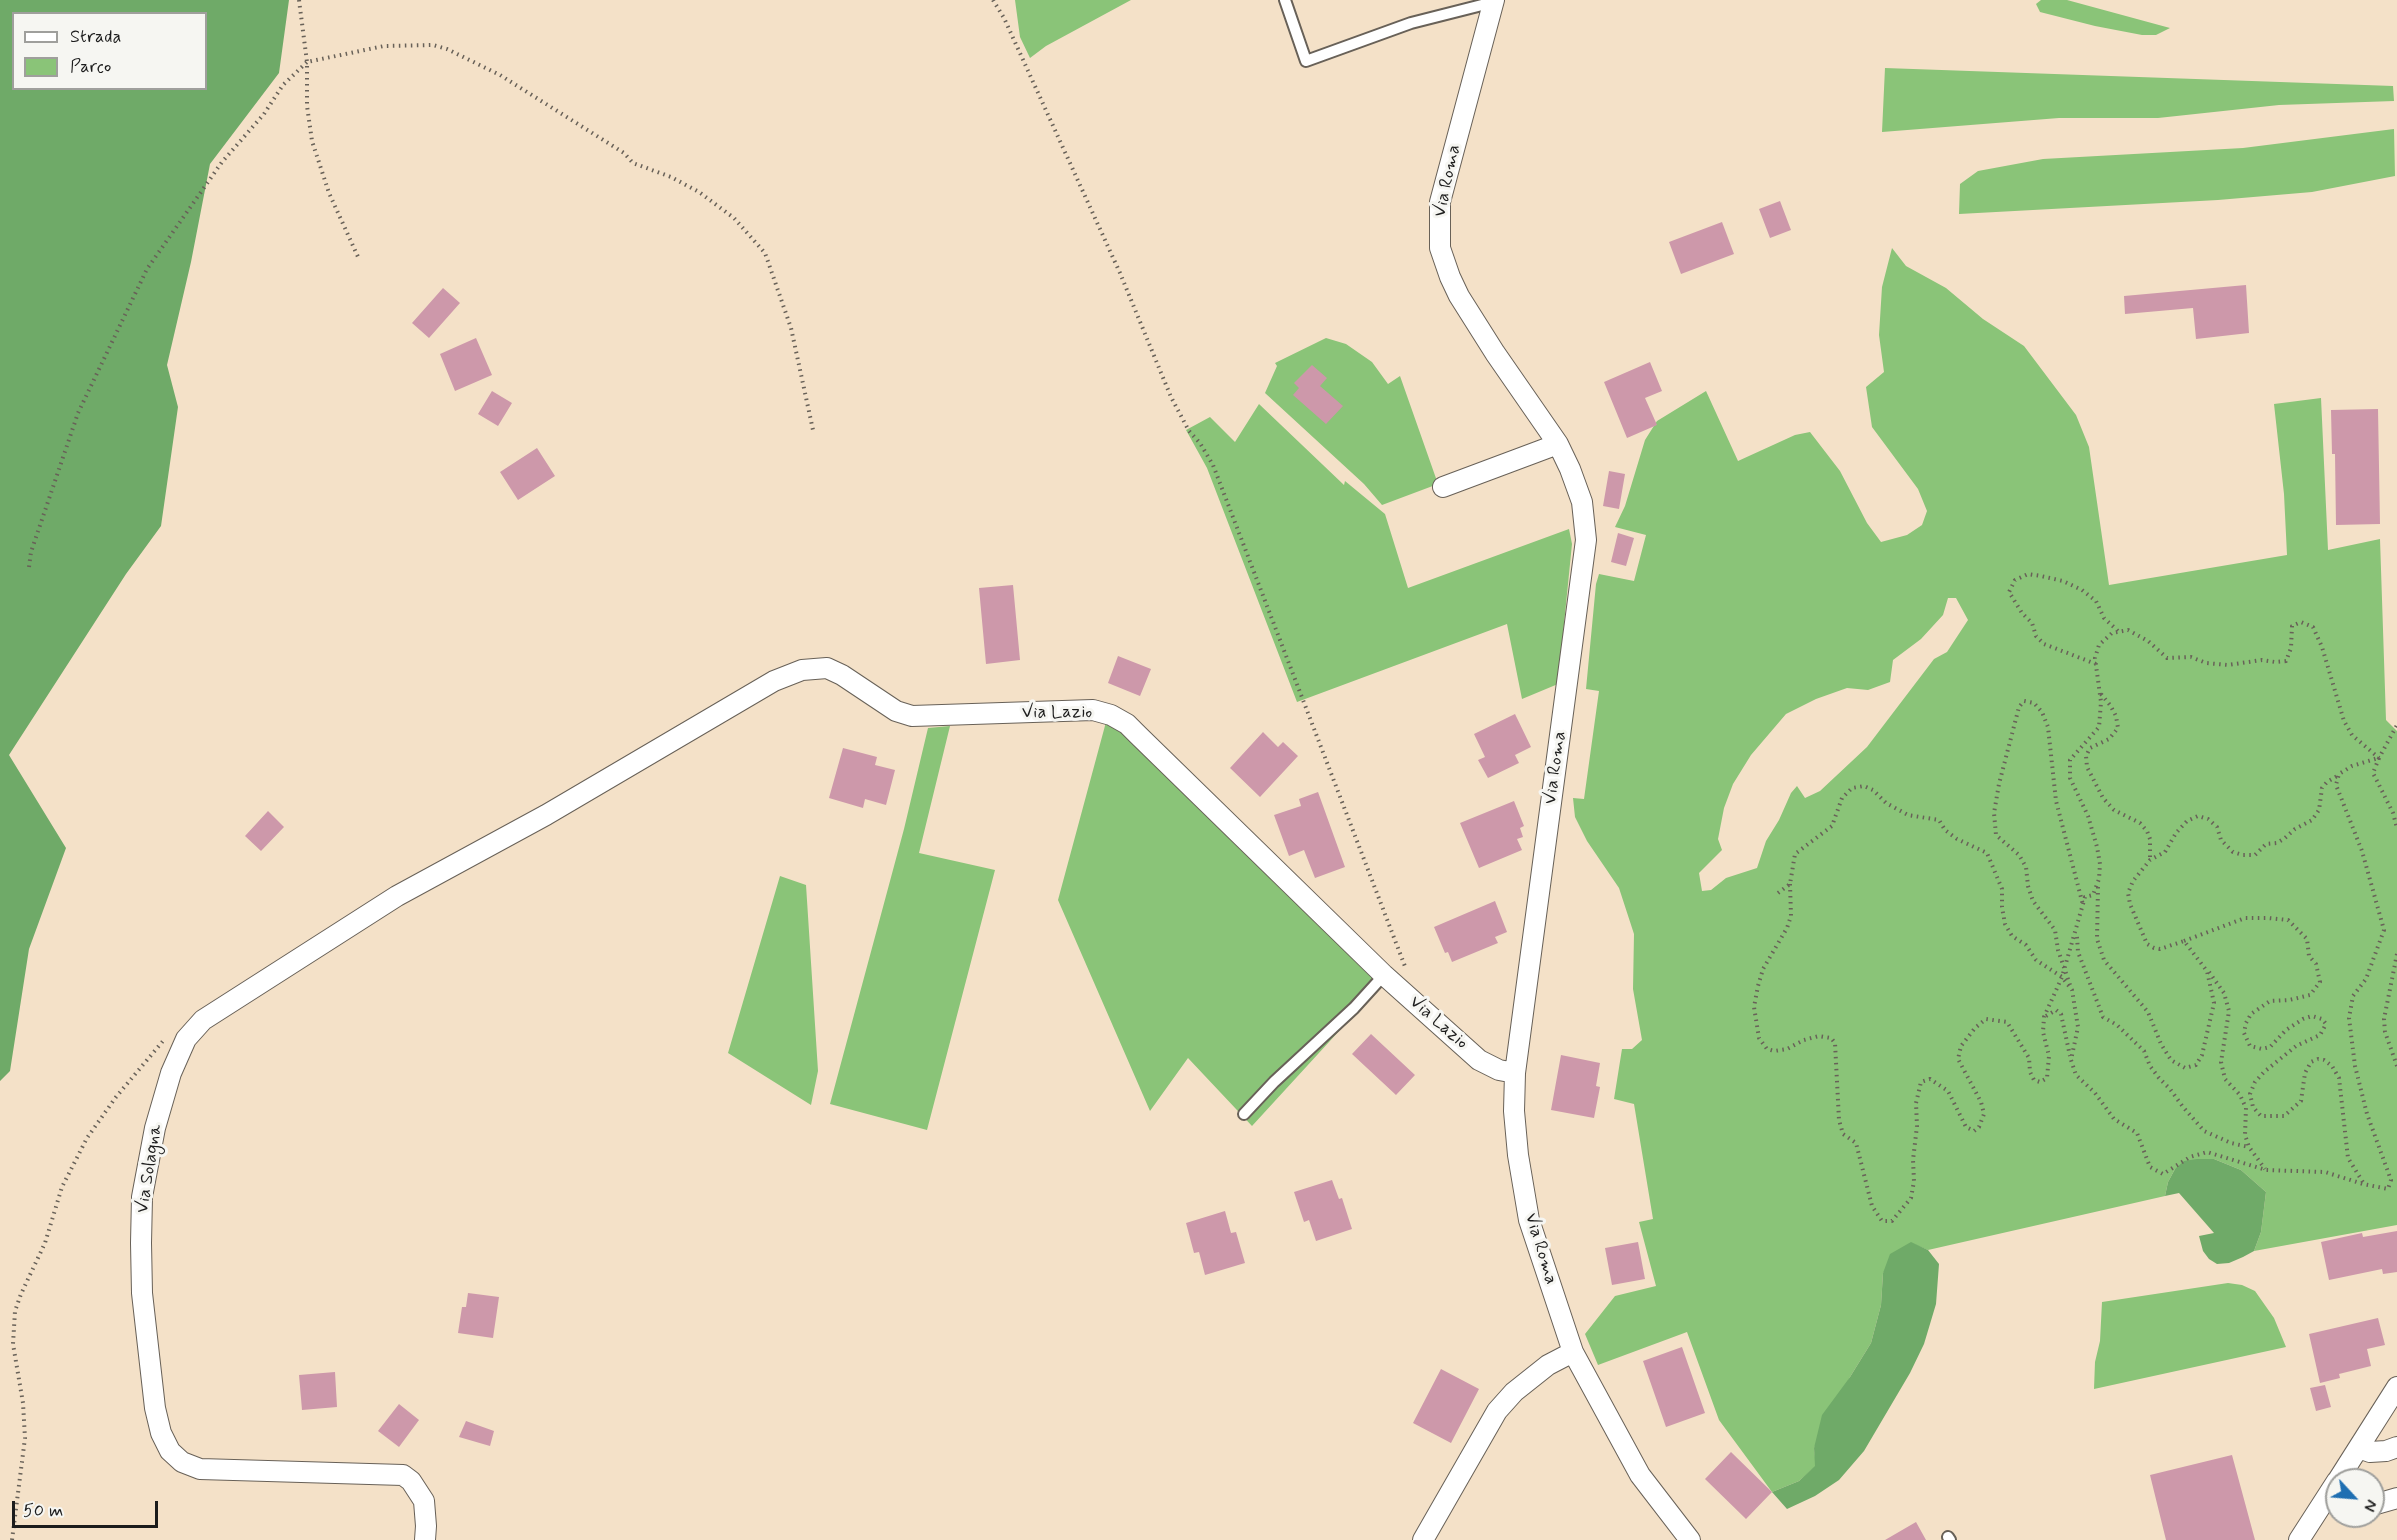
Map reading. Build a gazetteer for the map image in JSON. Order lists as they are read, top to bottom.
{
  "streets": {
    "street": ["Via Roma", "Via Lazio", "Via Solagna"]
  },
  "crossings": [
    ["Via Roma", "Via Lazio"],
    ["Via Lazio", "Via Solagna"]
  ],
  "legend": ["Strada", "Parco"],
  "scale_bar": "50 m",
  "north": "bottom right"
}
